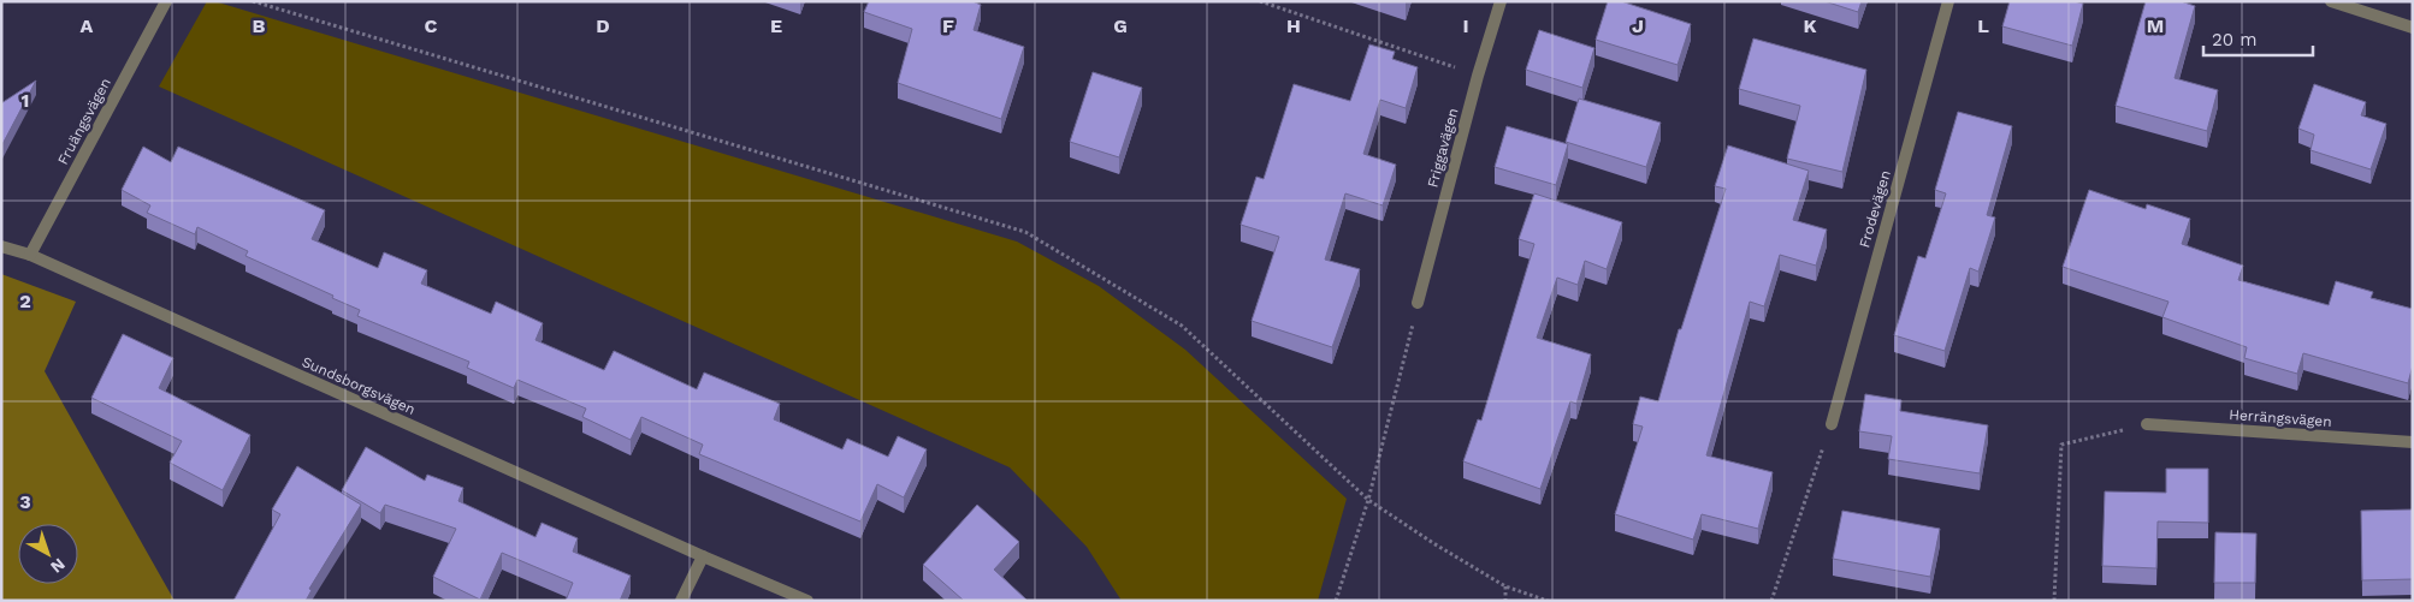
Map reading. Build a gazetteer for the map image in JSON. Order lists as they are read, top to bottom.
{
  "streets": {
    "street": [
      "Fruängsvägen",
      "Friggavägen",
      "Frodevägen",
      "Sundsborgsvägen",
      "Herrängsvägen"
    ]
  },
  "crossings": [
    ["Fruängsvägen", "Sundsborgsvägen"]
  ],
  "scale_bar": "20 m",
  "north": "bottom right",
  "grid": {
    "columns": [
      "A",
      "B",
      "C",
      "D",
      "E",
      "F",
      "G",
      "H",
      "I",
      "J",
      "K",
      "L",
      "M"
    ],
    "rows": ["1", "2", "3"]
  }
}
